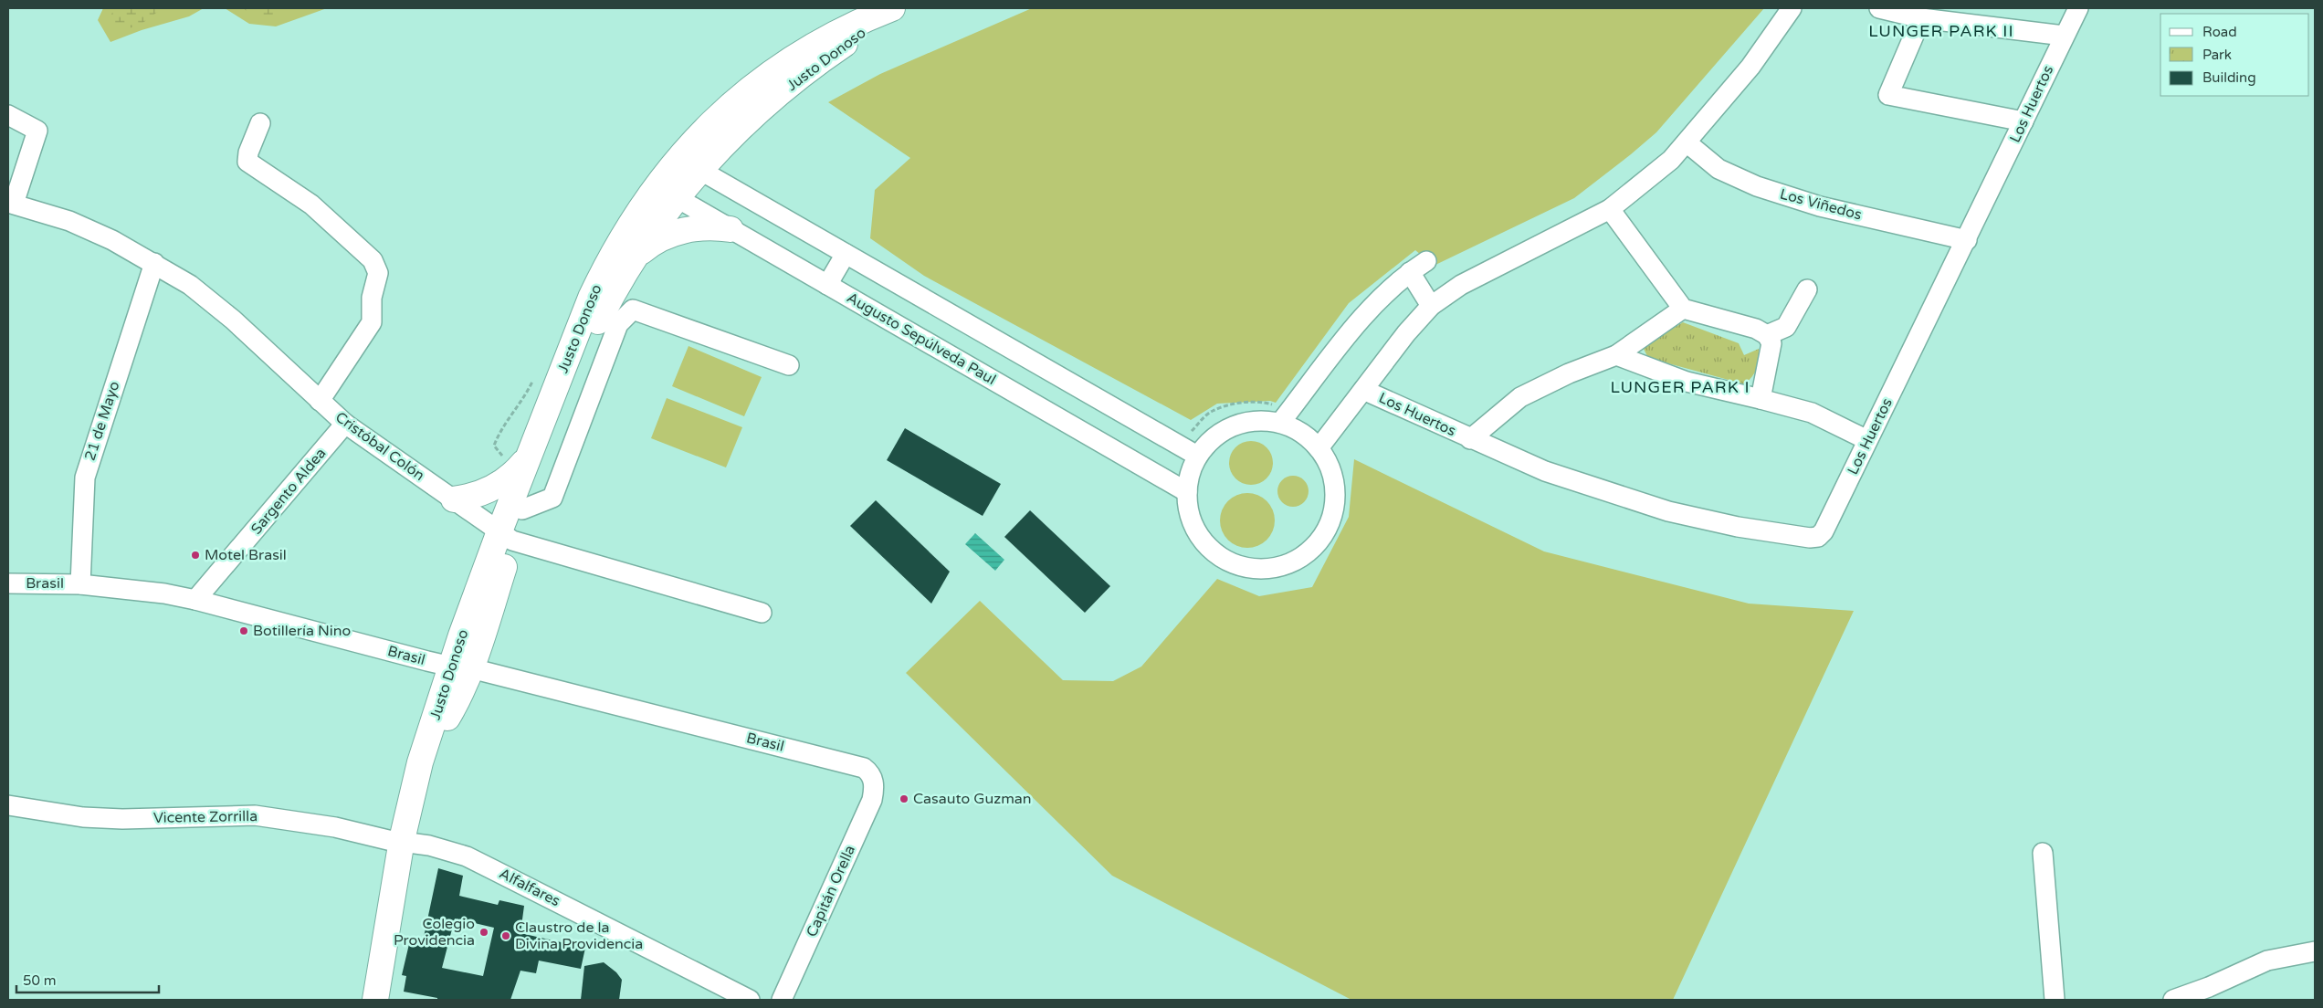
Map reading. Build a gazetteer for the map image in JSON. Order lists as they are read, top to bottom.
{
  "streets": {
    "main road": ["Justo Donoso"],
    "street": [
      "Los Huertos",
      "Los Viñedos",
      "Augusto Sepúlveda Paul",
      "21 de Mayo",
      "Cristóbal Colón",
      "Sargento Aldea",
      "Brasil",
      "Vicente Zorrilla",
      "Alfalfares",
      "Capitán Orella"
    ]
  },
  "crossings": [
    ["Justo Donoso", "Augusto Sepúlveda Paul"],
    ["Justo Donoso", "Cristóbal Colón"],
    ["Justo Donoso", "Brasil"],
    ["Justo Donoso", "Vicente Zorrilla"],
    ["Justo Donoso", "Alfalfares"],
    ["Los Huertos", "Los Viñedos"],
    ["21 de Mayo", "Cristóbal Colón"],
    ["21 de Mayo", "Brasil"],
    ["Cristóbal Colón", "Sargento Aldea"],
    ["Sargento Aldea", "Brasil"],
    ["Brasil", "Capitán Orella"],
    ["Vicente Zorrilla", "Alfalfares"]
  ],
  "districts": ["LUNGER PARK II", "LUNGER PARK I"],
  "places": [
    "Motel Brasil",
    "Botillería Nino",
    "Casauto Guzman",
    "Colegio Providencia",
    "Claustro de la Divina Providencia"
  ],
  "legend": ["Road", "Park", "Building"],
  "scale_bar": "50 m"
}
